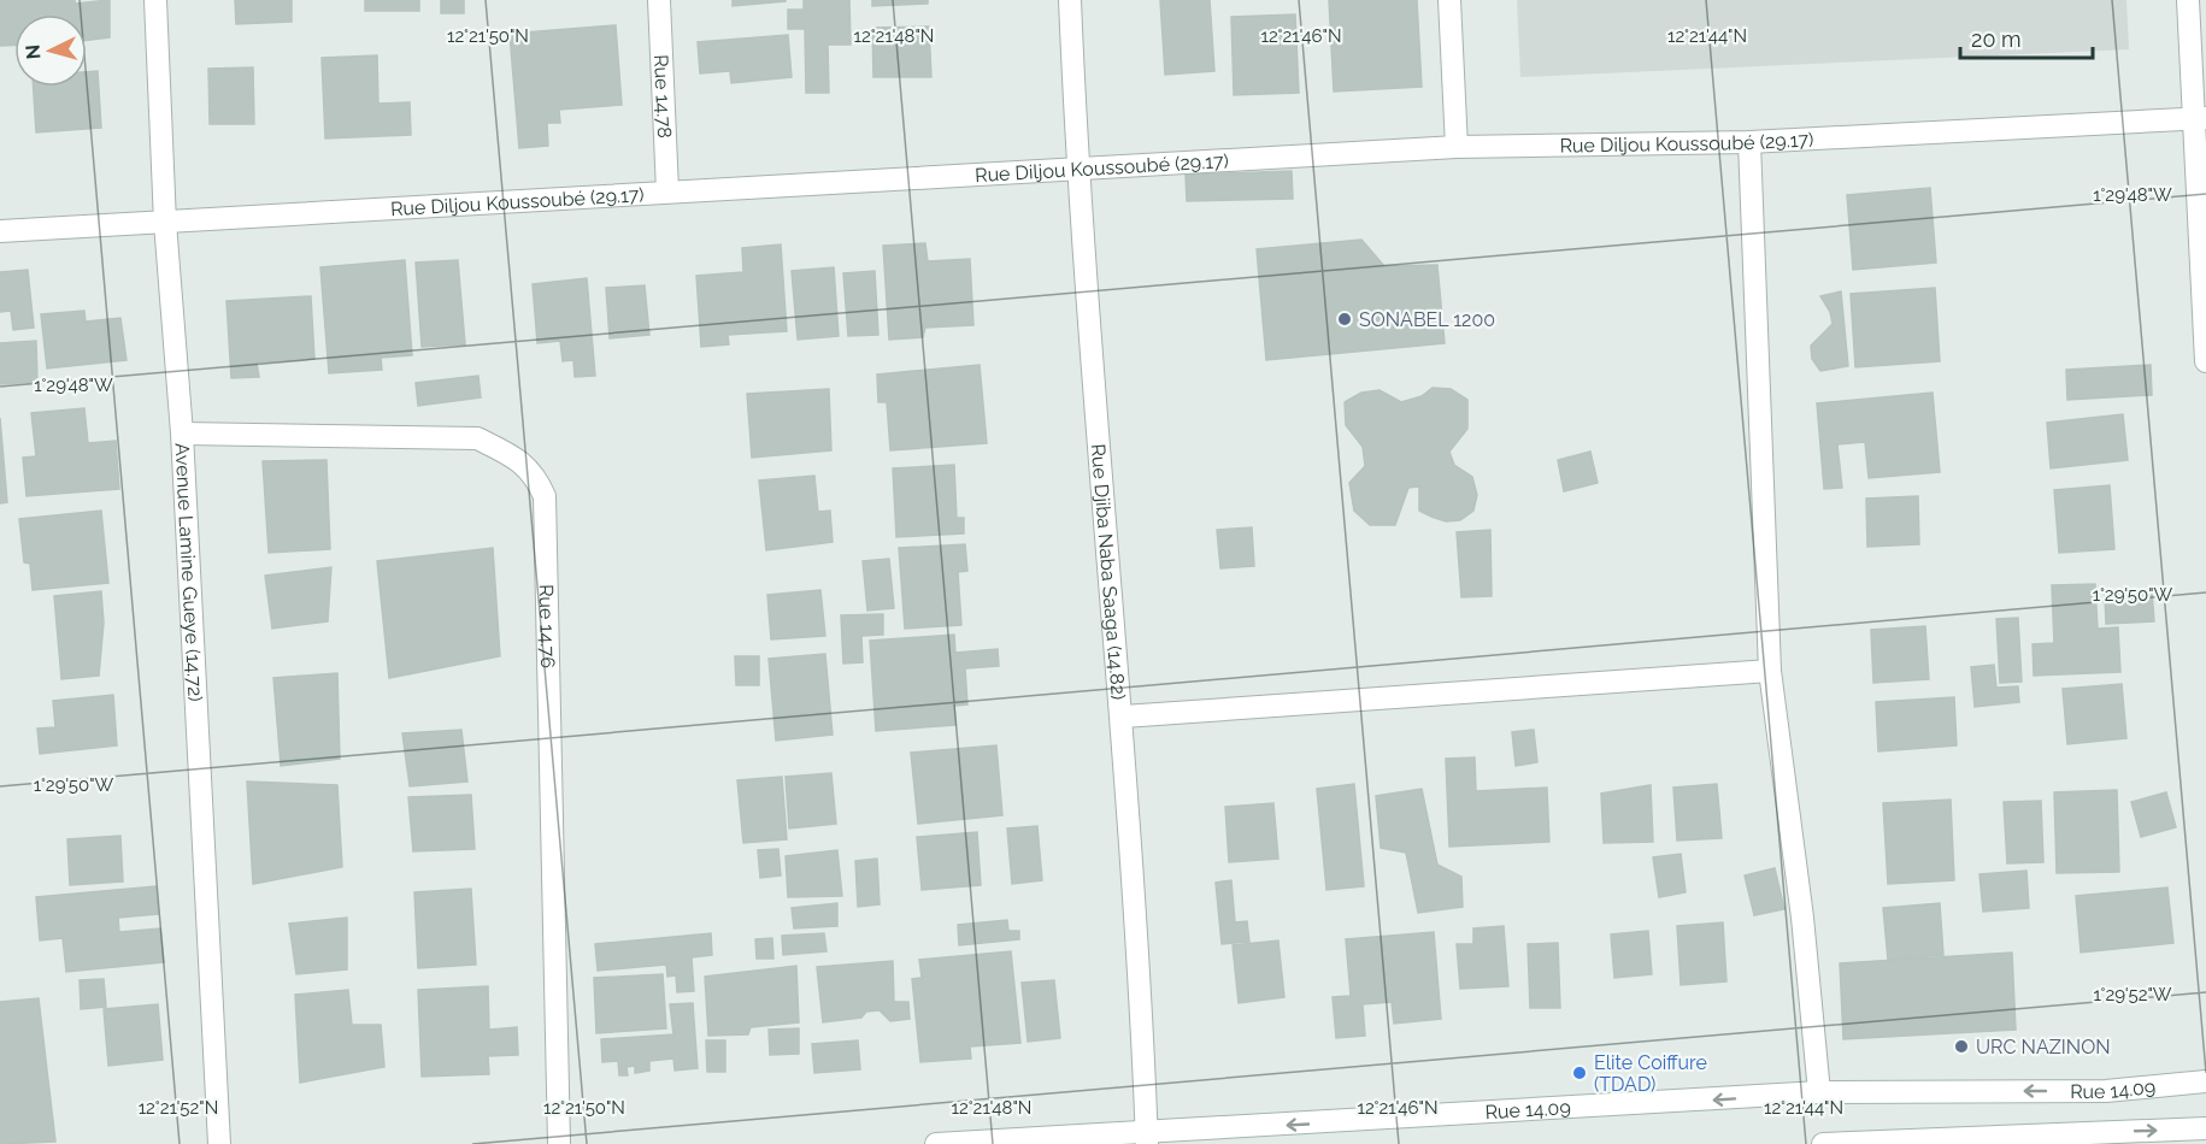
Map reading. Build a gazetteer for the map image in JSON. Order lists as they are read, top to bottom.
{
  "streets": {
    "street": [
      "Rue 14.78",
      "Rue Diljou Koussoubé (29.17)",
      "Avenue Lamine Gueye (14.72)",
      "Rue Djiba Naba Saaga (14.82)",
      "Rue 14.76",
      "Rue 14.09"
    ]
  },
  "crossings": [
    ["Rue 14.78", "Rue Diljou Koussoubé (29.17)"],
    ["Rue Diljou Koussoubé (29.17)", "Avenue Lamine Gueye (14.72)"],
    ["Rue Diljou Koussoubé (29.17)", "Rue Djiba Naba Saaga (14.82)"],
    ["Avenue Lamine Gueye (14.72)", "Rue 14.76"],
    ["Rue Djiba Naba Saaga (14.82)", "Rue 14.09"]
  ],
  "places": ["SONABEL 1200", "URC NAZINON", "Elite Coiffure (TDAD)"],
  "scale_bar": "20 m",
  "north": "left",
  "coordinates": [
    "12°21'50\"N",
    "12°21'48\"N",
    "12°21'46\"N",
    "12°21'44\"N",
    "1°29'48\"W",
    "1°29'50\"W",
    "1°29'52\"W",
    "12°21'52\"N"
  ]
}
